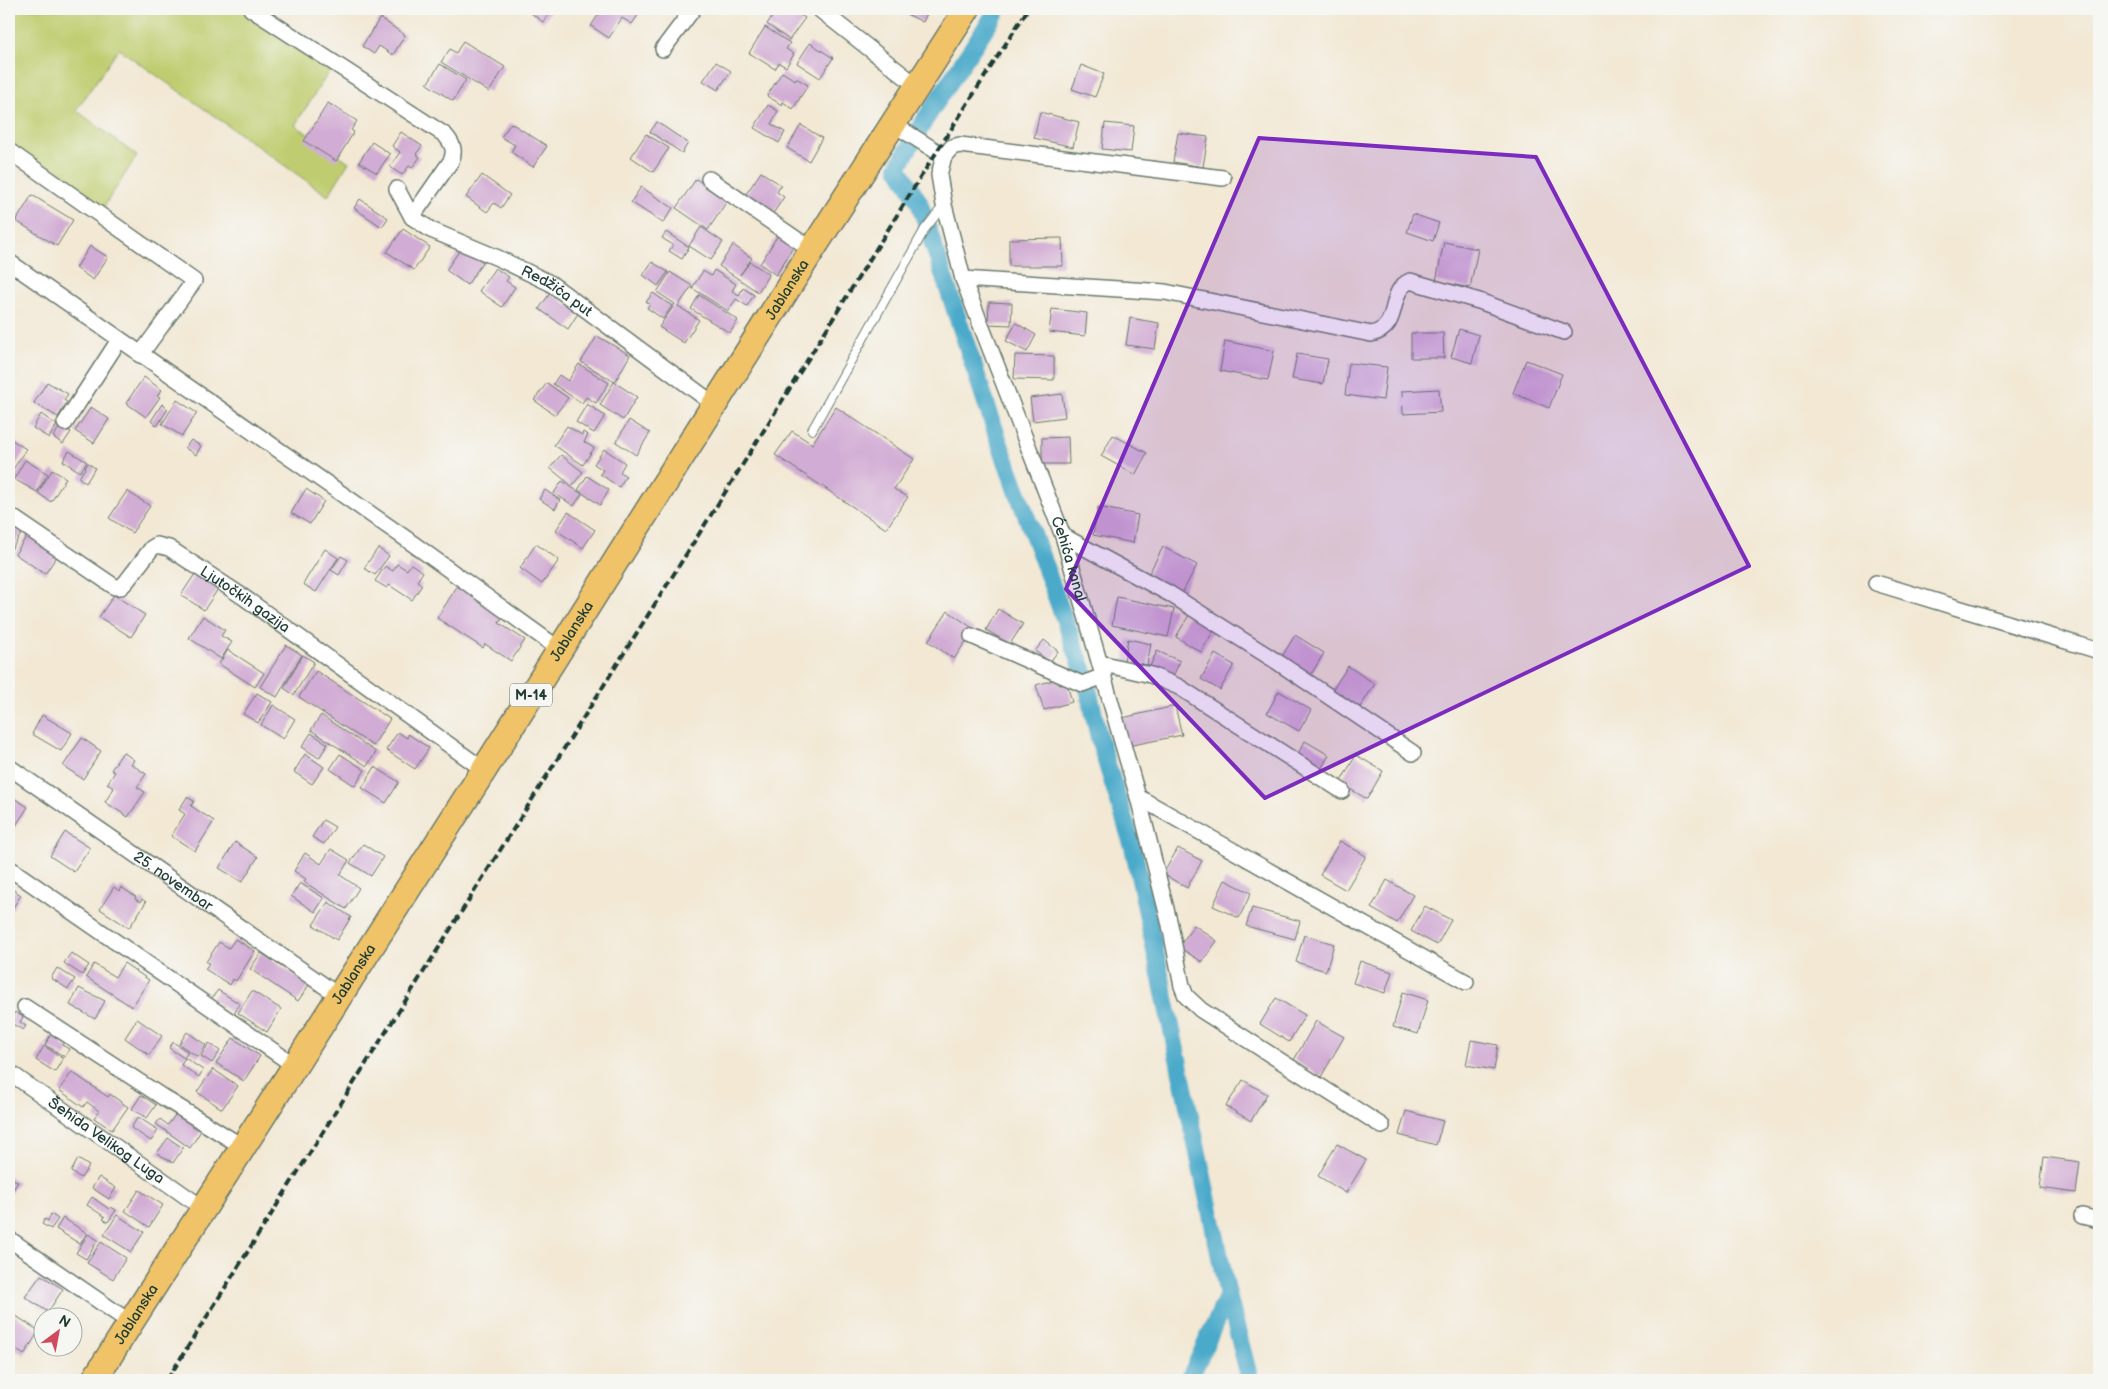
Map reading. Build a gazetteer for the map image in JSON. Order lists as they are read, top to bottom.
{
  "streets": {
    "main road": ["Jablanska", "M-14"],
    "street": [
      "Redžića put",
      "Ćehića kanal",
      "Ljutočkih gazija",
      "25. novembar",
      "Šehida Velikog Luga"
    ]
  },
  "crossings": [
    ["Jablanska", "Redžića put"],
    ["Jablanska", "Ljutočkih gazija"],
    ["Jablanska", "25. novembar"],
    ["Jablanska", "Šehida Velikog Luga"]
  ],
  "north": "top right"
}
